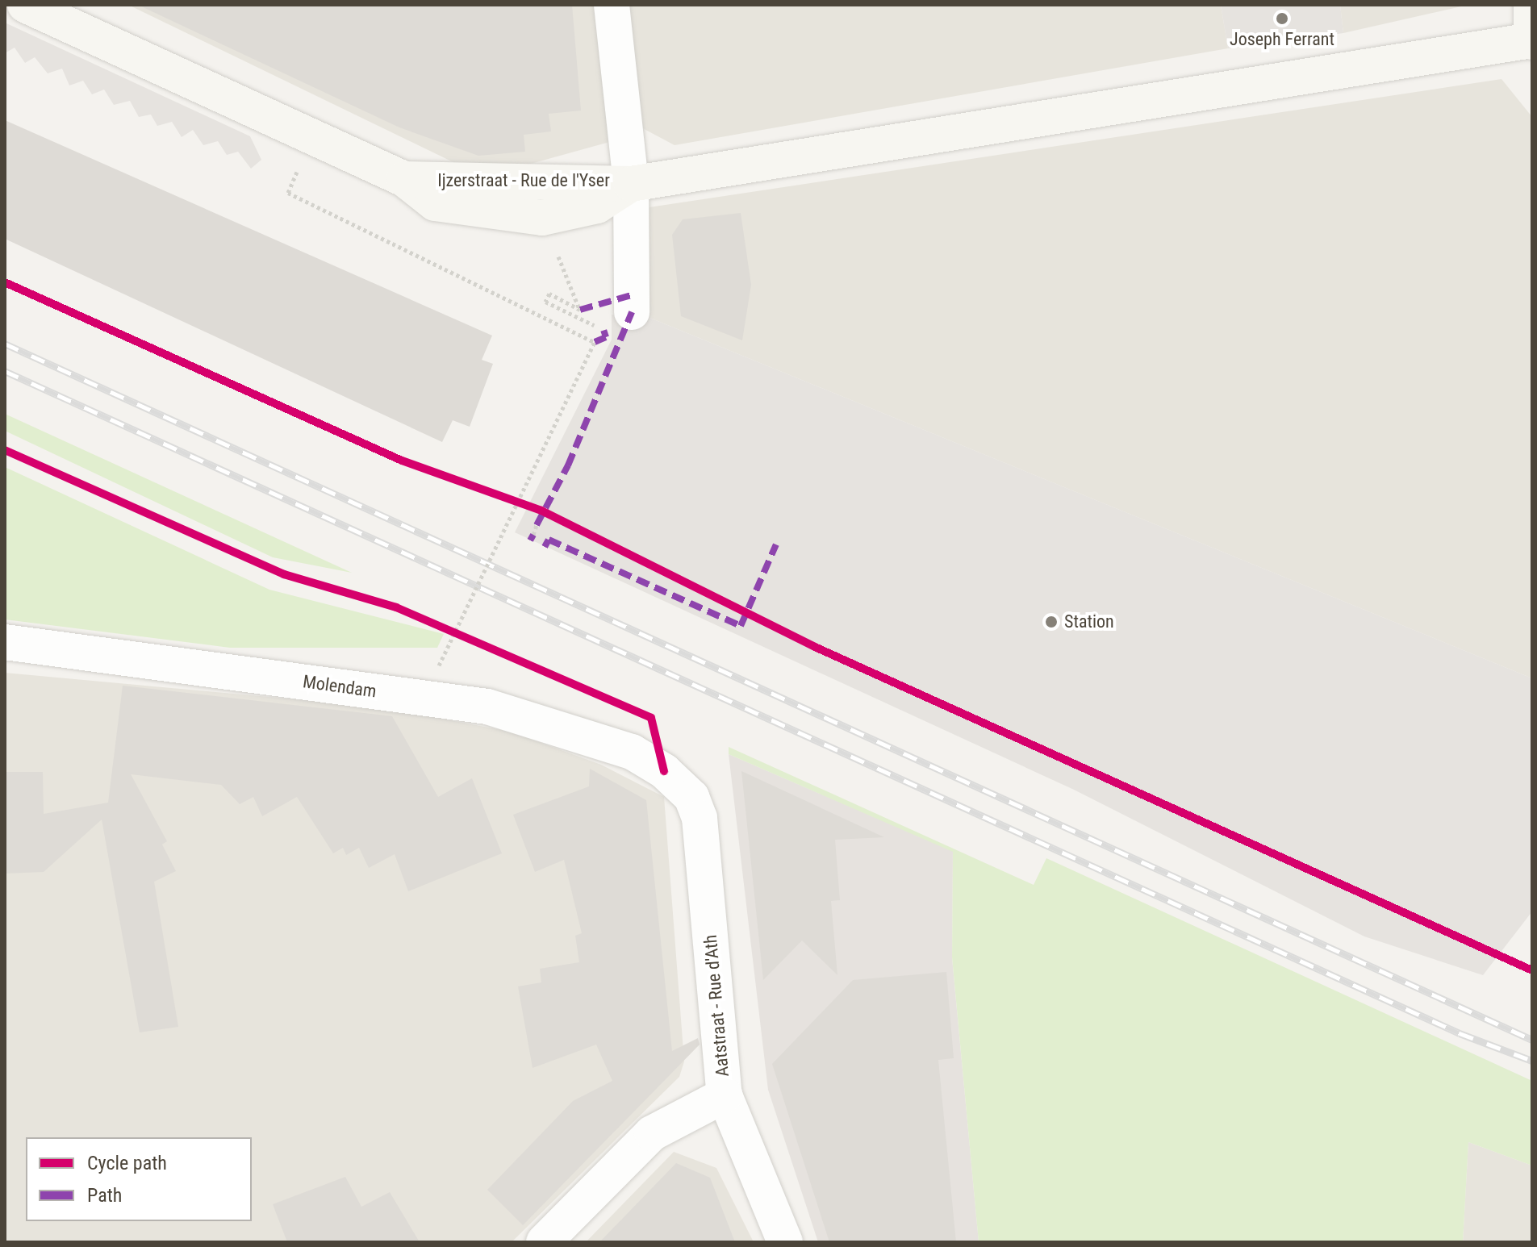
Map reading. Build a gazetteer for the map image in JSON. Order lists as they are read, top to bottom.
{
  "streets": {
    "street": ["Ijzerstraat - Rue de l'Yser", "Molendam", "Aatstraat - Rue d'Ath"]
  },
  "crossings": [
    ["Molendam", "Aatstraat - Rue d'Ath"]
  ],
  "places": ["Joseph Ferrant", "Station"],
  "legend": ["Cycle path", "Path"]
}
